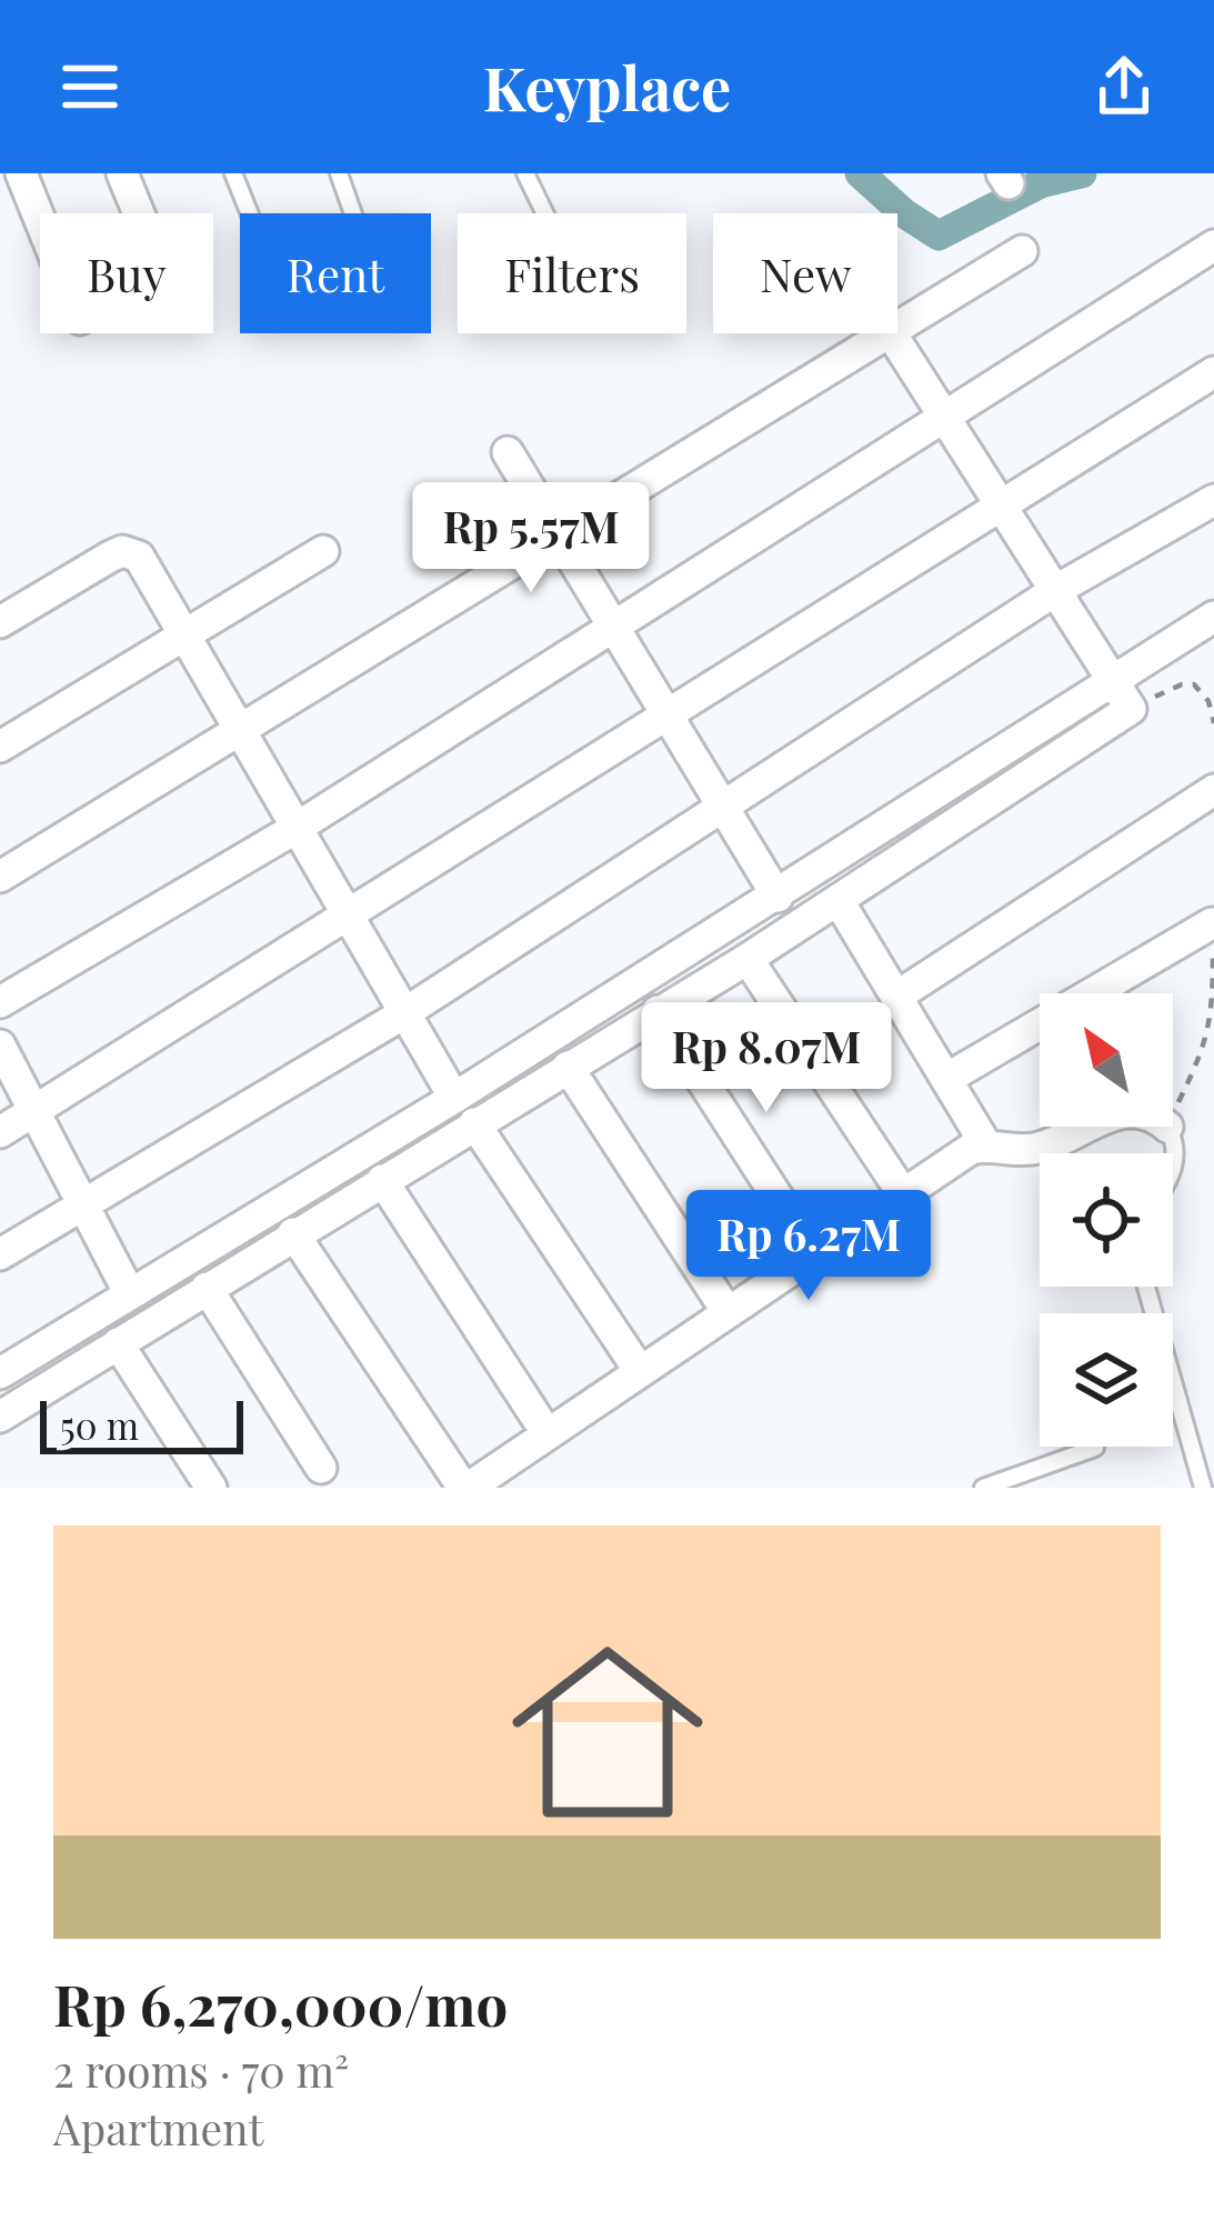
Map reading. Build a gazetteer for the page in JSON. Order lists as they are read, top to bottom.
{
  "scale_bar": "50 m",
  "north": "top left",
  "page": {
    "header": "Keyplace",
    "chip": [
      "Buy",
      "Rent",
      "Filters",
      "New"
    ],
    "price": ["Rp 5.57M", "Rp 8.07M", "Rp 6.27M"],
    "scale": "50 m",
    "list": [
      {
        "name": "Rp 6,270,000/mo",
        "note": "2 rooms · 70 m² · Apartment"
      }
    ]
  }
}
